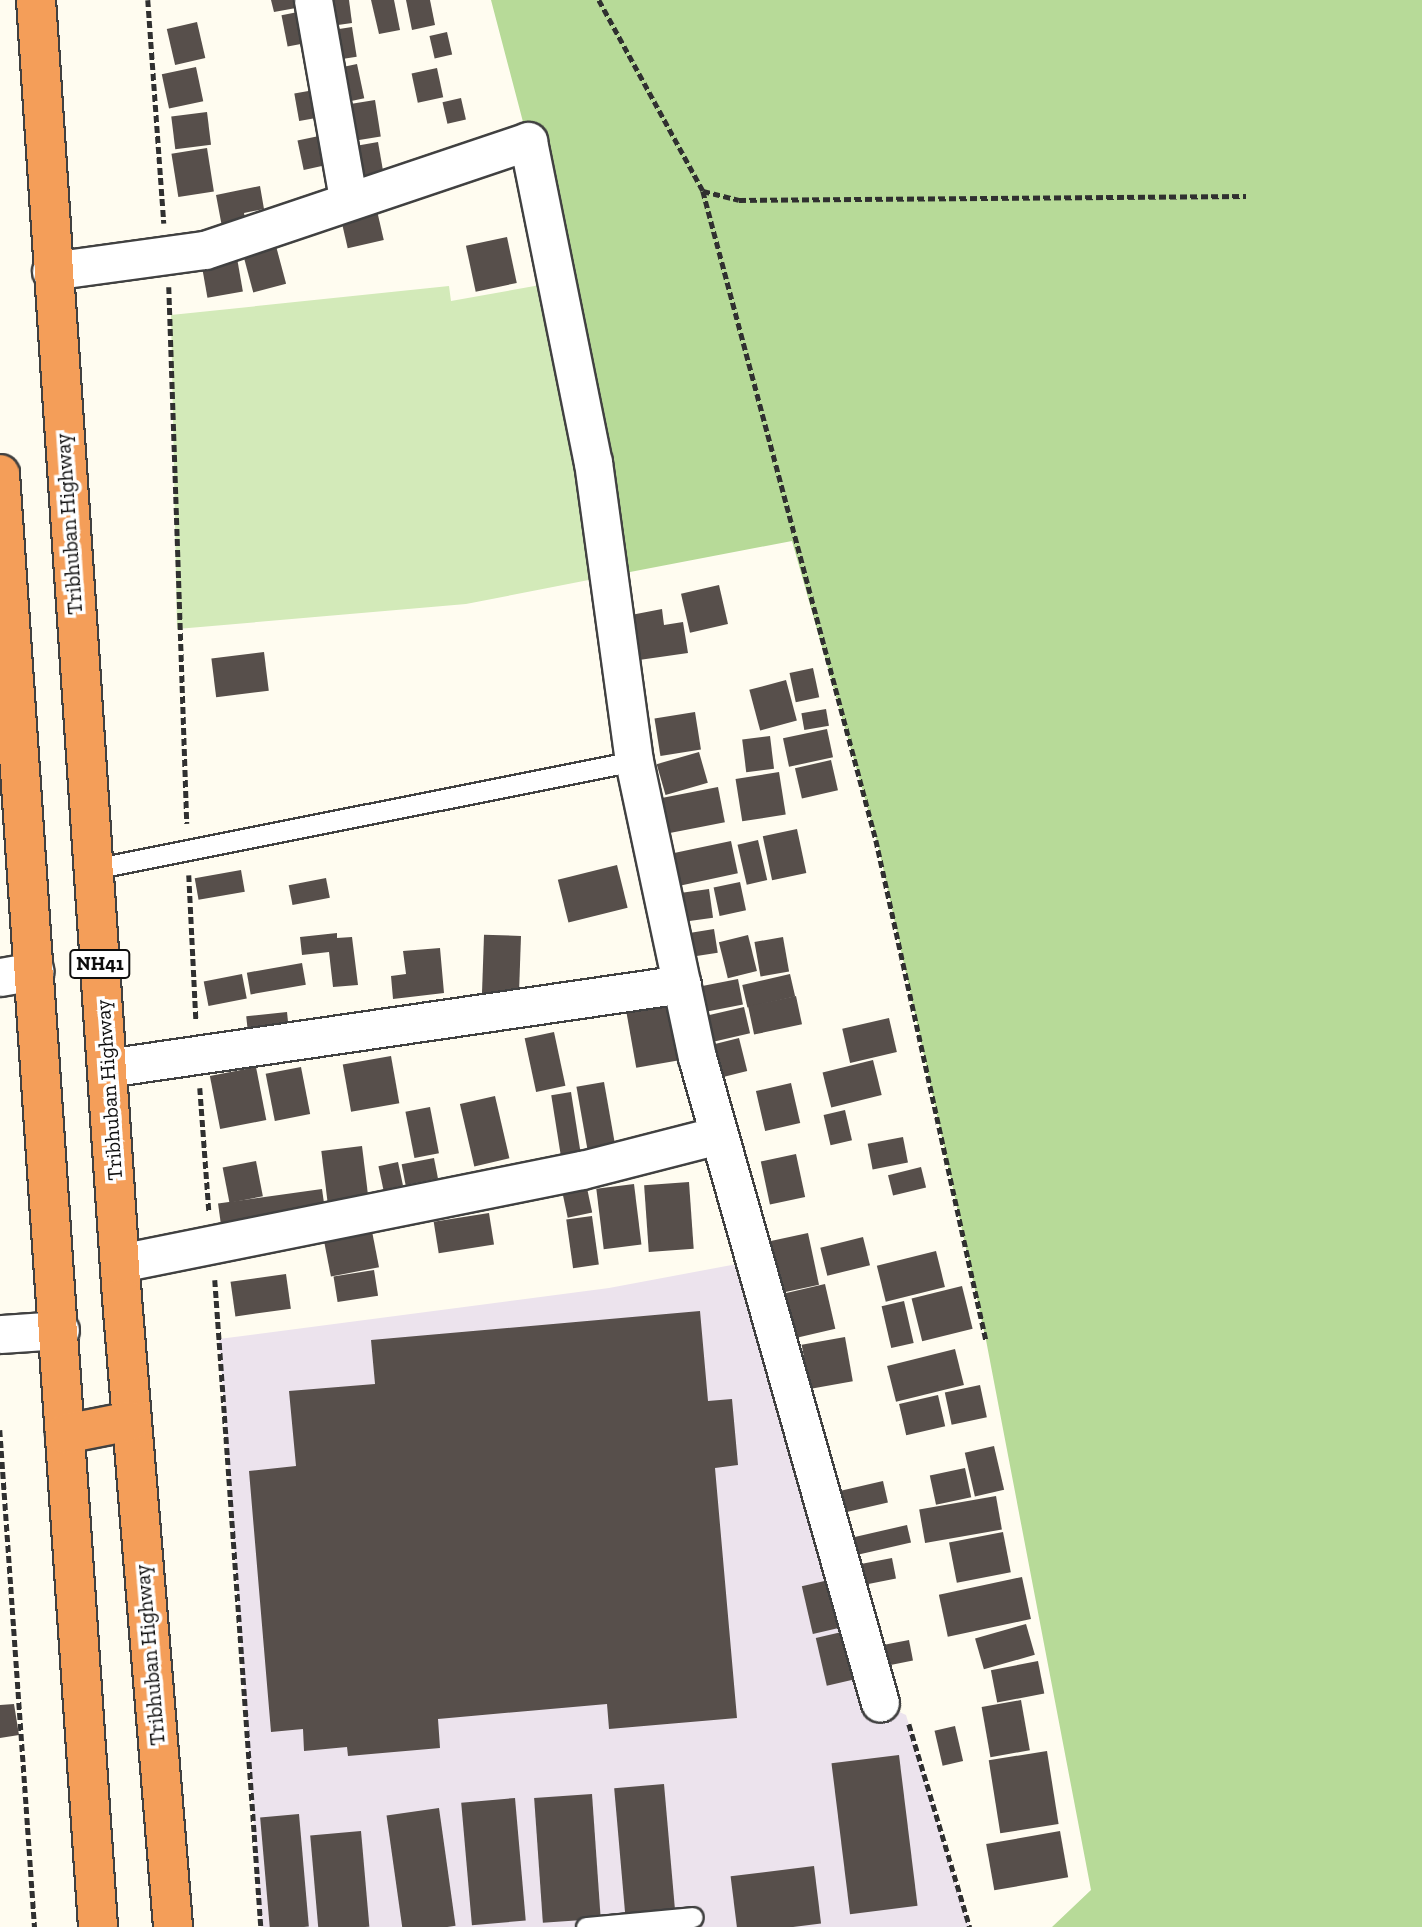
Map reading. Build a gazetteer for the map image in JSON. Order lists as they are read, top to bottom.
{
  "streets": {
    "highway": ["Tribhuban Highway", "NH41"]
  }
}
